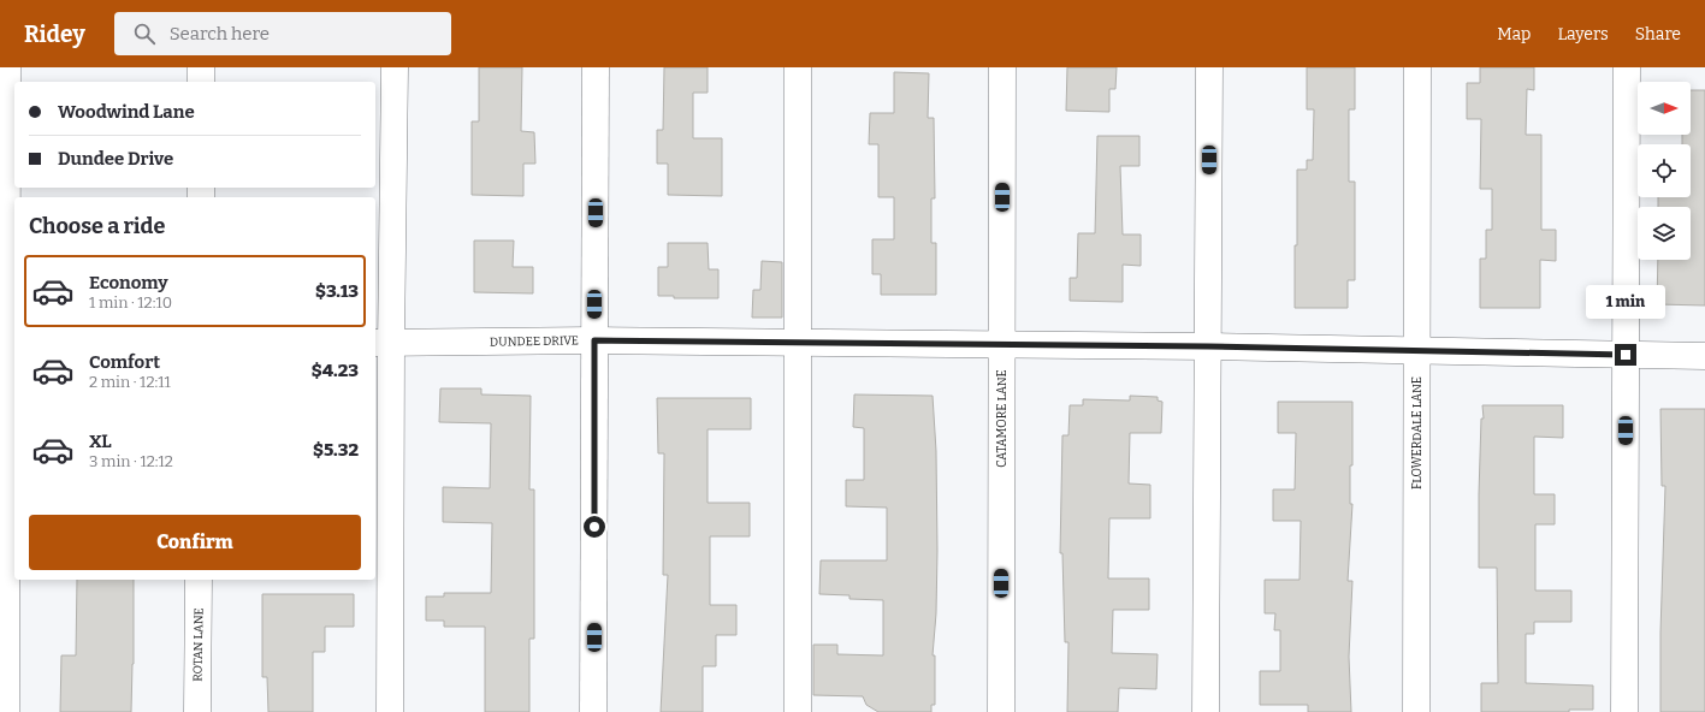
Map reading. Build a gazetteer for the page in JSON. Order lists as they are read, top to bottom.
{
  "streets": {
    "street": [
      "DUNDEE DRIVE",
      "CATAMORE LANE",
      "FLOWERDALE LANE",
      "ROTAN LANE"
    ]
  },
  "crossings": [
    ["DUNDEE DRIVE", "CATAMORE LANE"],
    ["DUNDEE DRIVE", "FLOWERDALE LANE"]
  ],
  "north": "right",
  "page": {
    "header": "Ridey",
    "search": "Search here",
    "nav": ["Map", "Layers", "Share"],
    "banner": ["Woodwind Lane", "Dundee Drive"],
    "heading": "Choose a ride",
    "list": [
      {
        "name": "Economy",
        "note": "1 min · 12:10",
        "value": "$3.13"
      },
      {
        "name": "Comfort",
        "note": "2 min · 12:11",
        "value": "$4.23"
      },
      {
        "name": "XL",
        "note": "3 min · 12:12",
        "value": "$5.32"
      }
    ],
    "bubble": "1 min",
    "buttons": "Confirm"
  }
}
